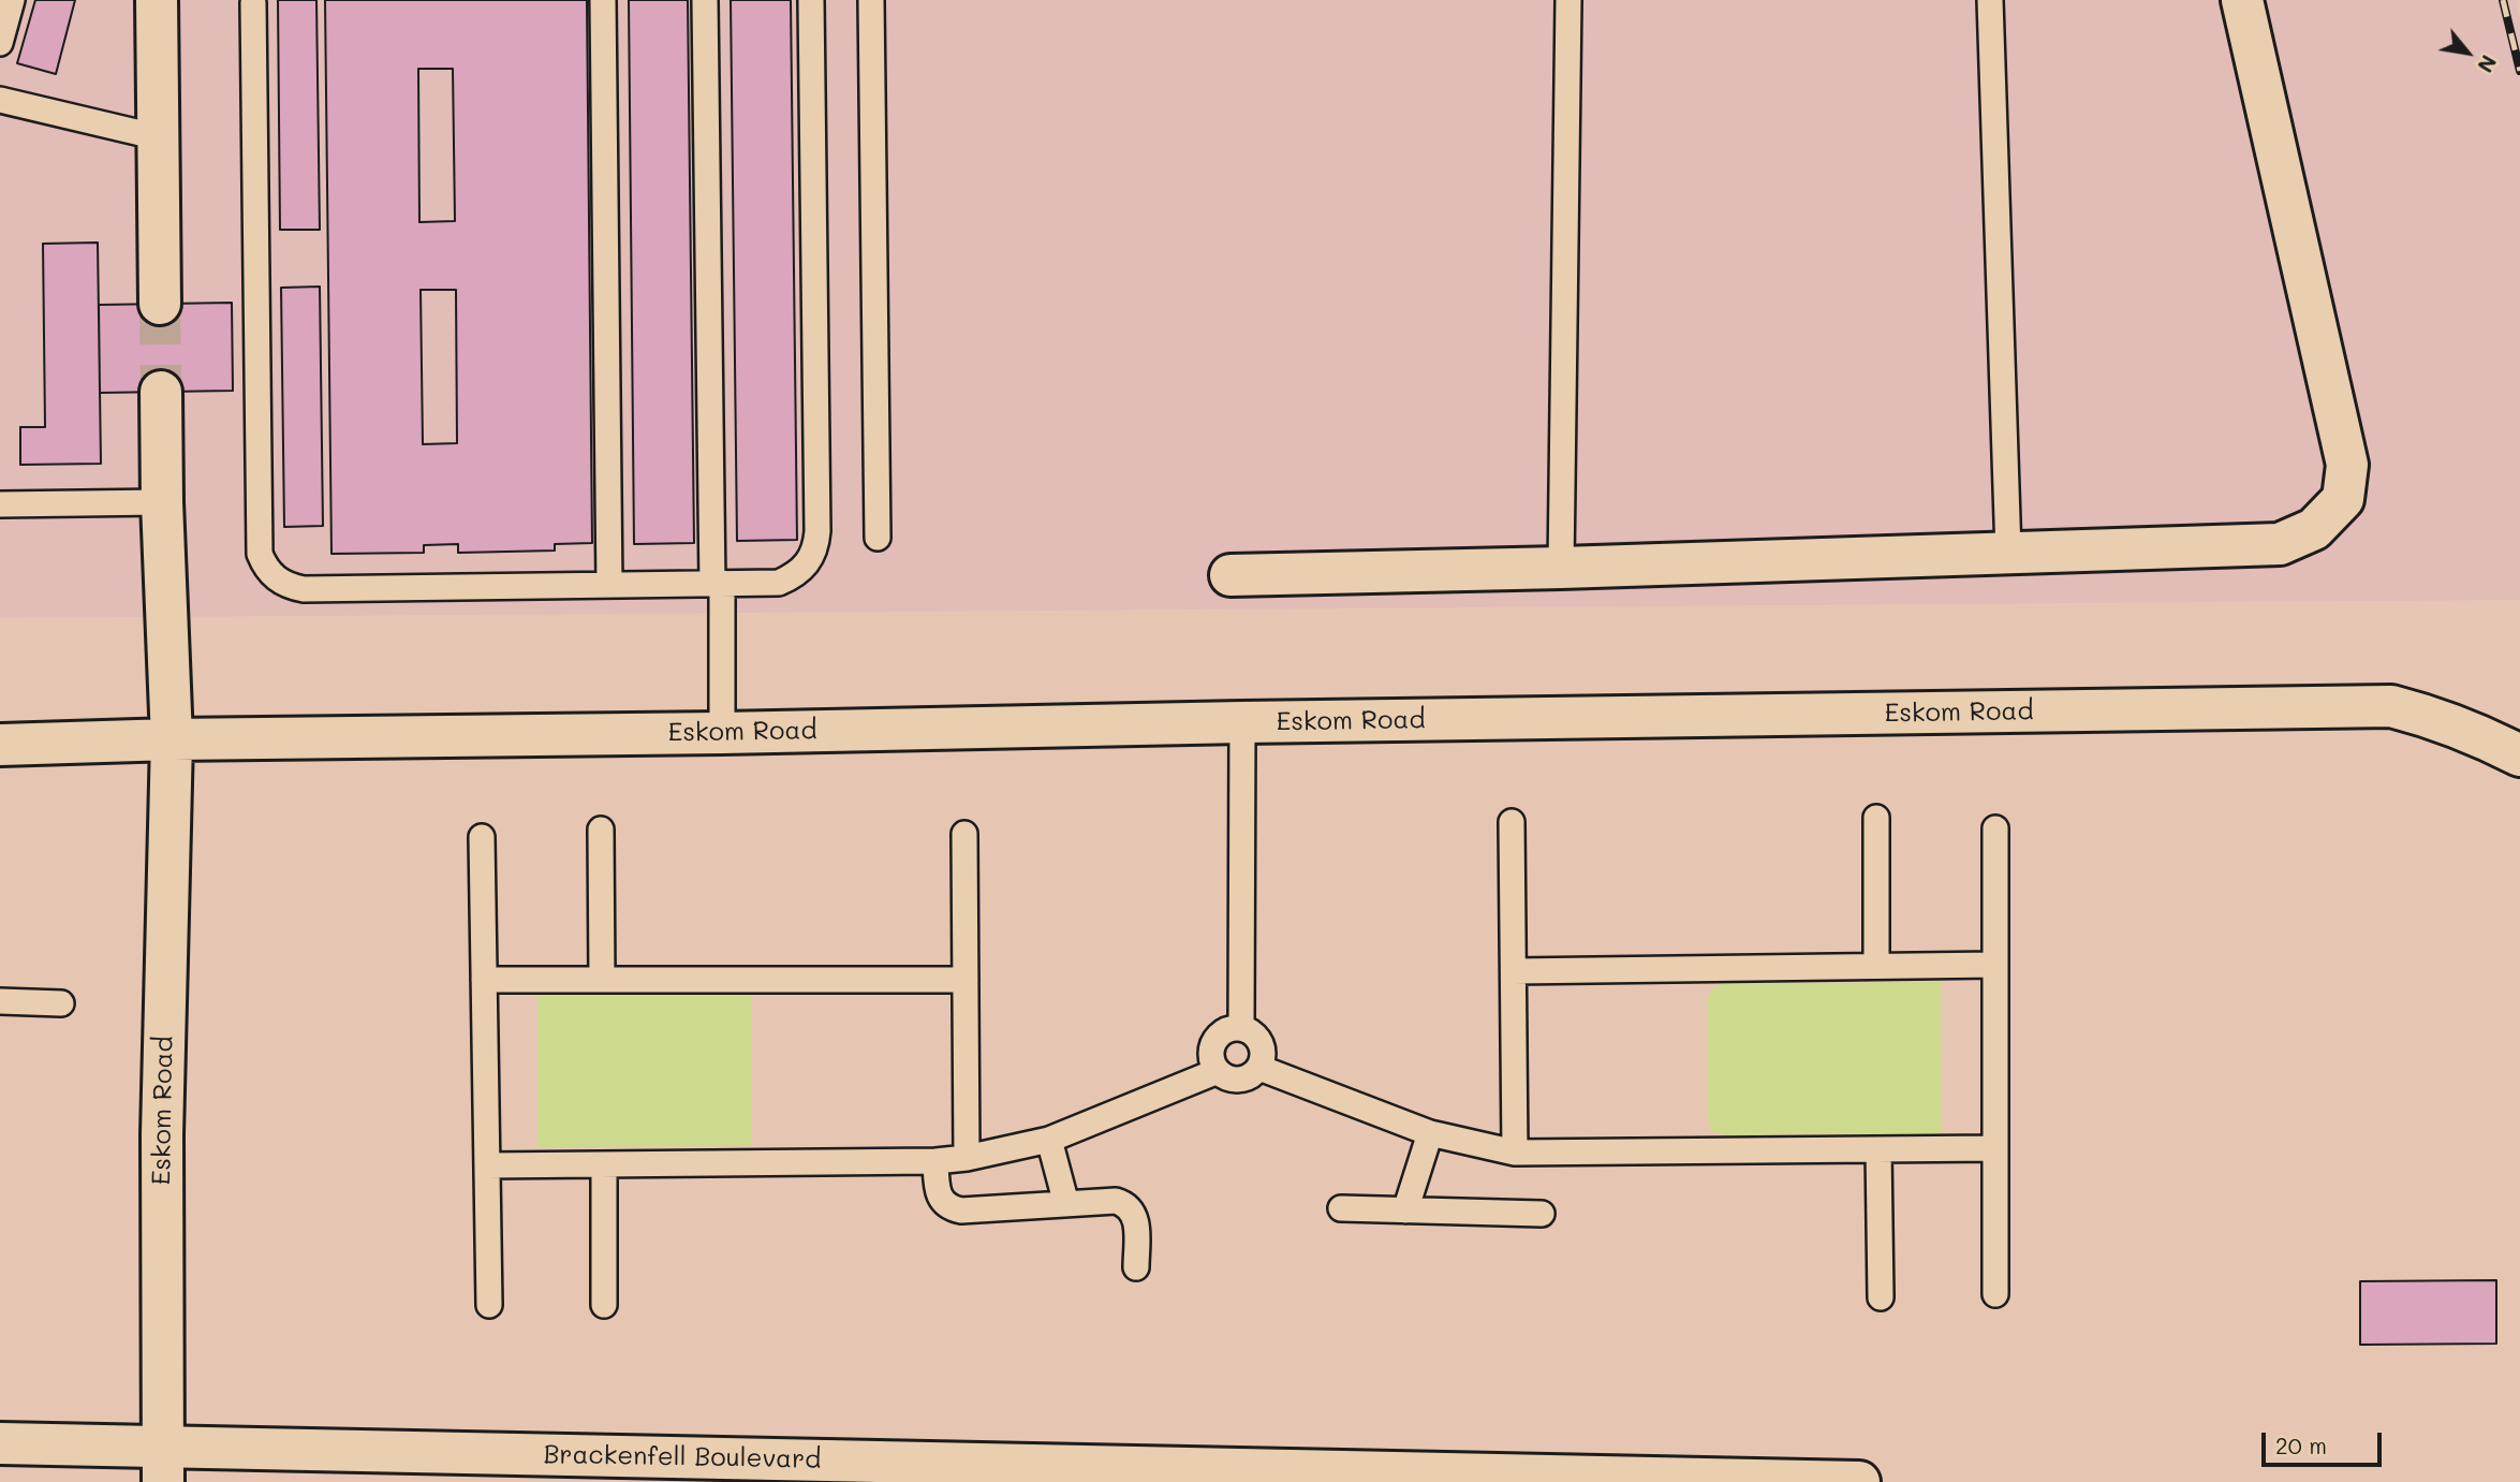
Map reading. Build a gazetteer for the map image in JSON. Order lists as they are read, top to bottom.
{
  "streets": {
    "street": ["Eskom Road", "Brackenfell Boulevard"]
  },
  "crossings": [
    ["Eskom Road", "Brackenfell Boulevard"]
  ],
  "scale_bar": "20 m",
  "north": "bottom right"
}
